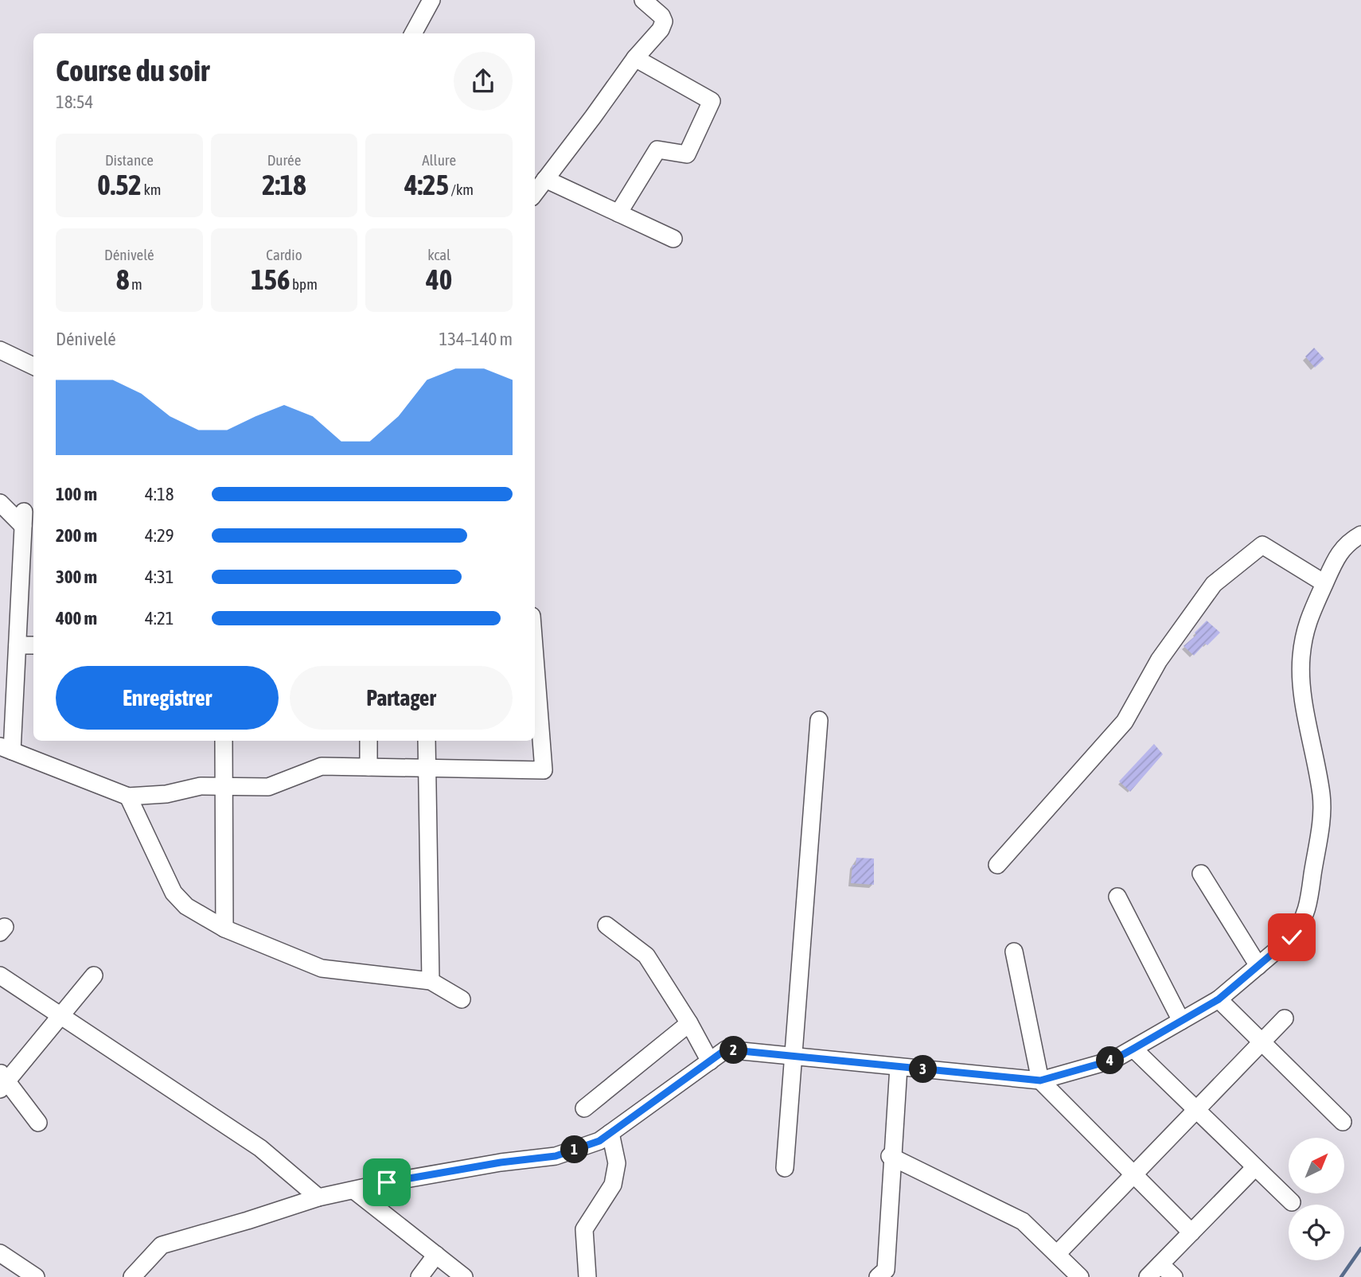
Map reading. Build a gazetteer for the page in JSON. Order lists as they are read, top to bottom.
{
  "north": "top right",
  "page": {
    "heading": ["Course du soir", "18:54"],
    "stats": [
      ["Distance", "0.52 km"],
      ["Durée", "2:18"],
      ["Allure", "4:25 /km"],
      ["Dénivelé", "8 m"],
      ["Cardio", "156 bpm"],
      ["kcal", "40"]
    ],
    "chart": ["Dénivelé", "134–140 m"],
    "list": [
      {
        "name": "100 m",
        "note": "4:18"
      },
      {
        "name": "200 m",
        "note": "4:29"
      },
      {
        "name": "300 m",
        "note": "4:31"
      },
      {
        "name": "400 m",
        "note": "4:21"
      }
    ],
    "buttons": ["Enregistrer", "Partager"],
    "pins": [
      "2",
      "4",
      "3",
      "1"
    ]
  }
}
